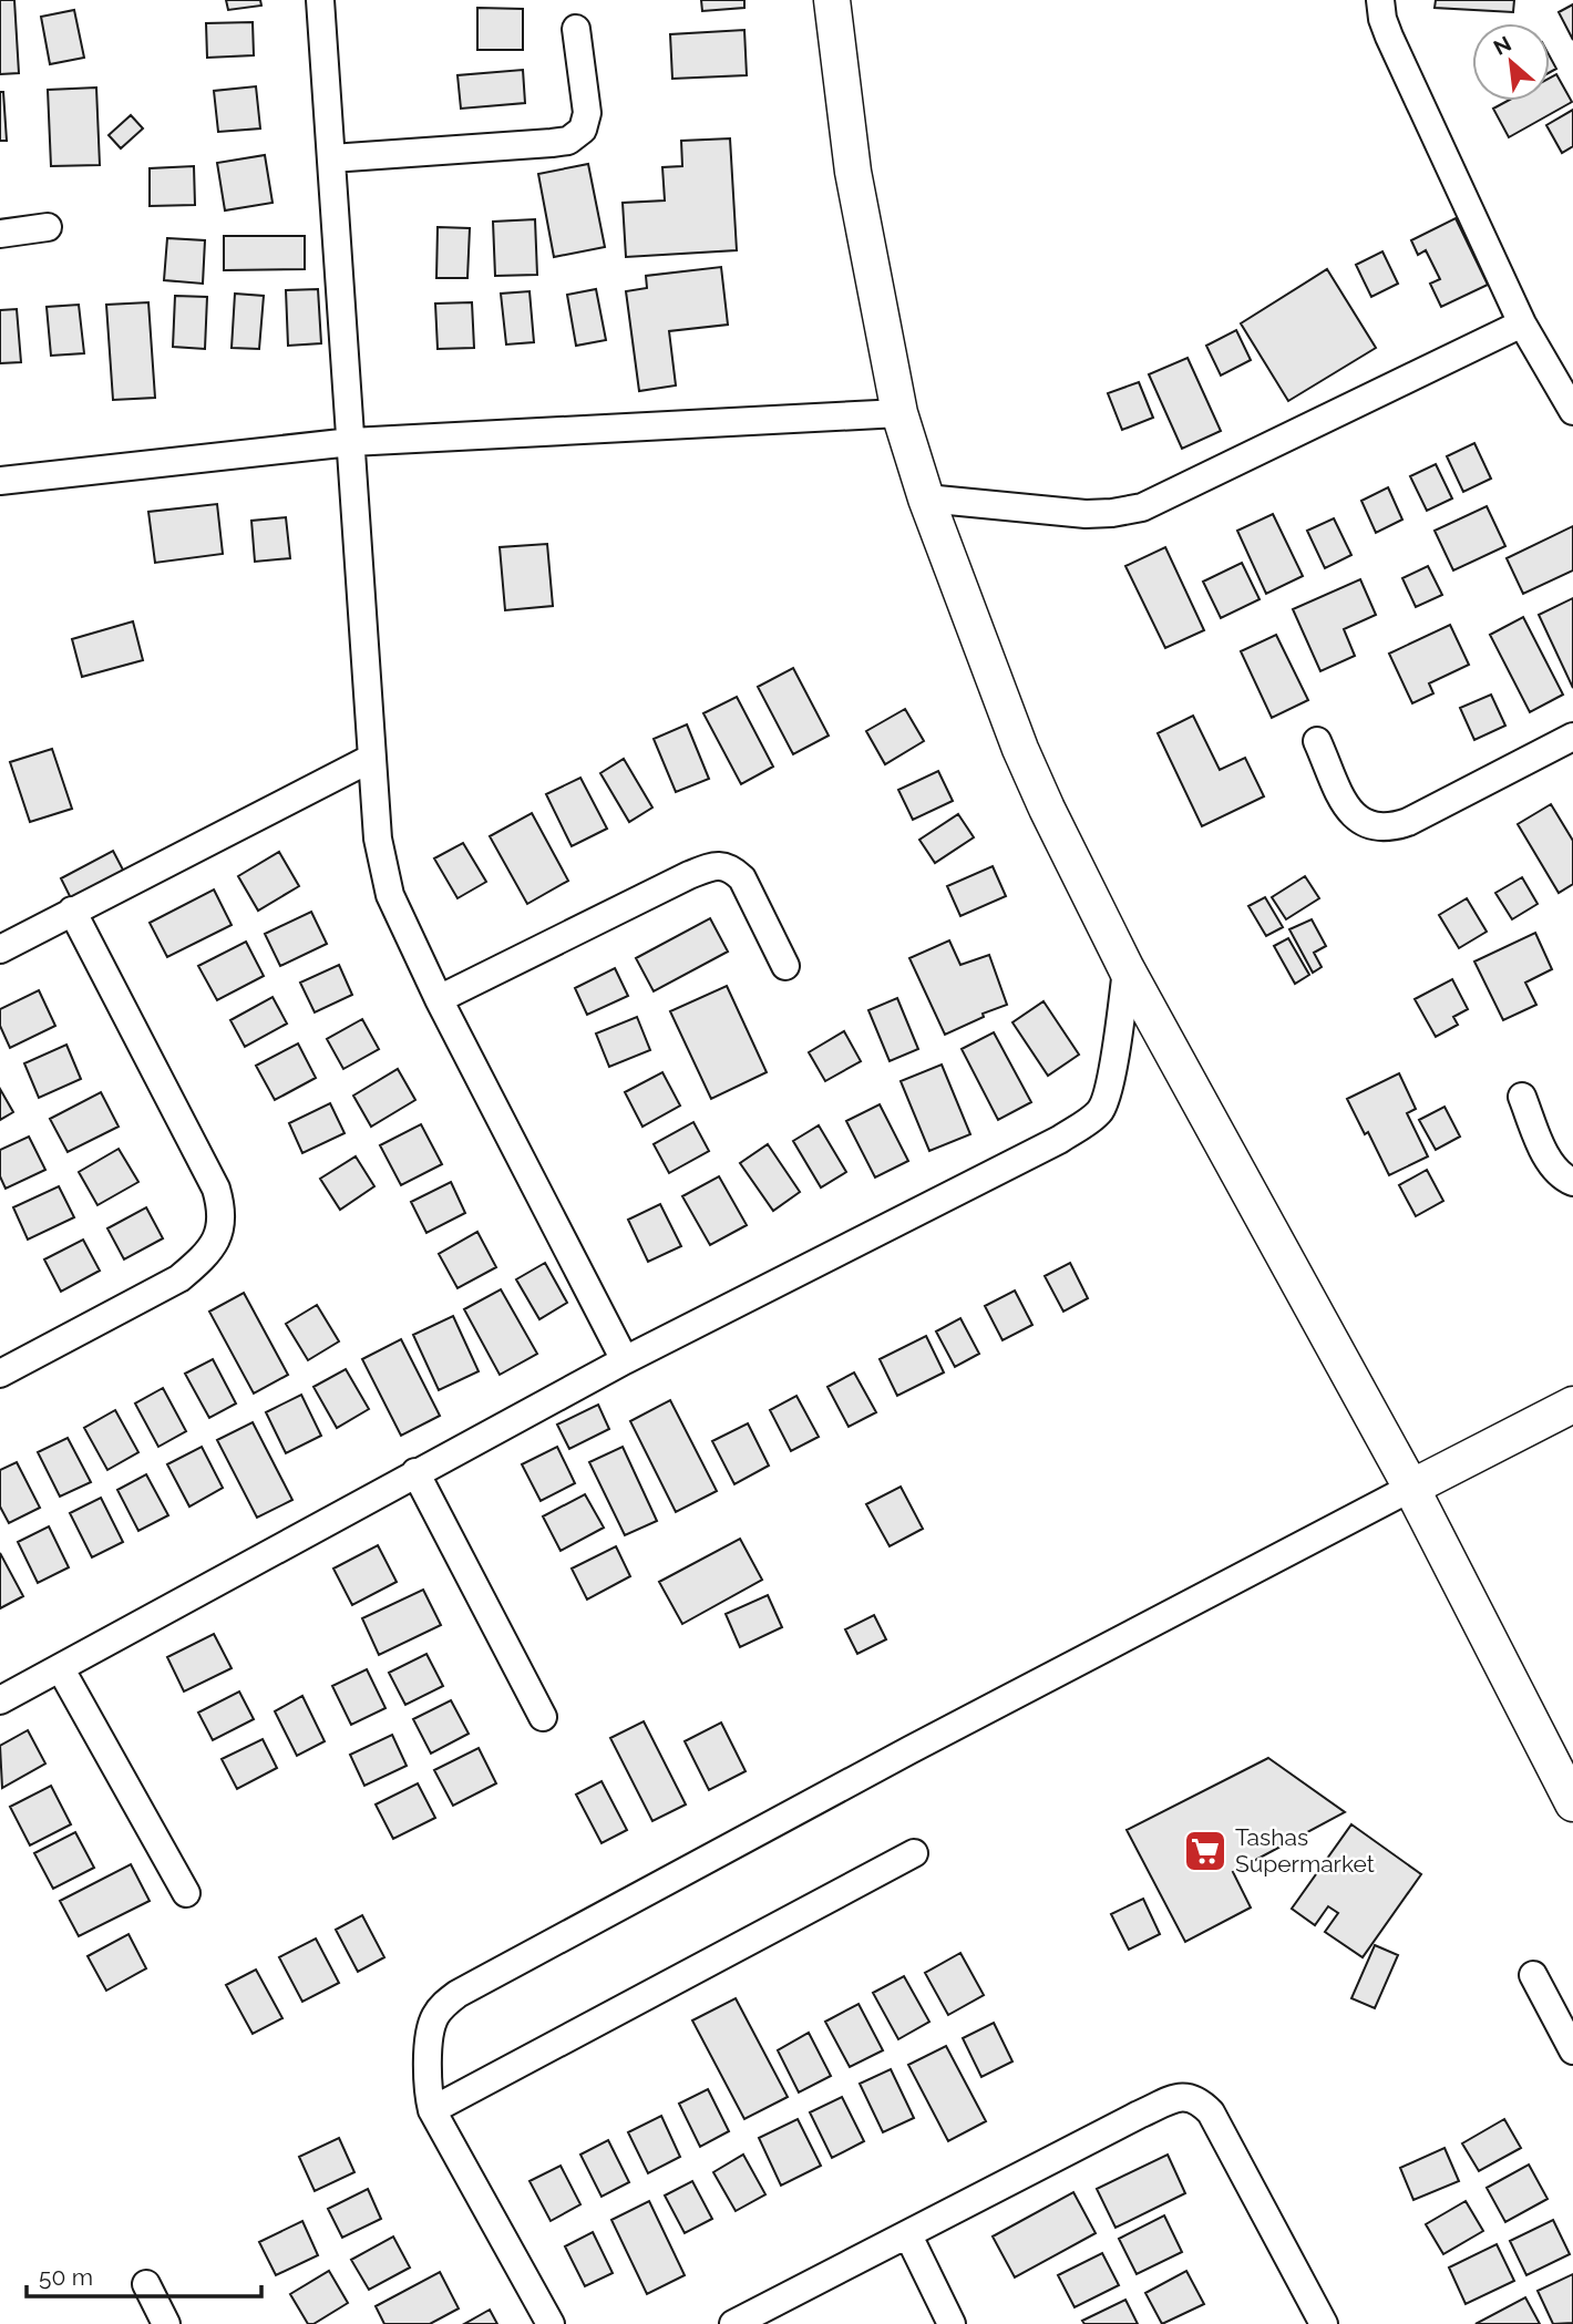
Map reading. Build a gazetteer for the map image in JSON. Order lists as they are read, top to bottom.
{
  "places": {
    "supermarket": ["Tashas Supermarket"]
  },
  "scale_bar": "50 m",
  "north": "top left"
}
